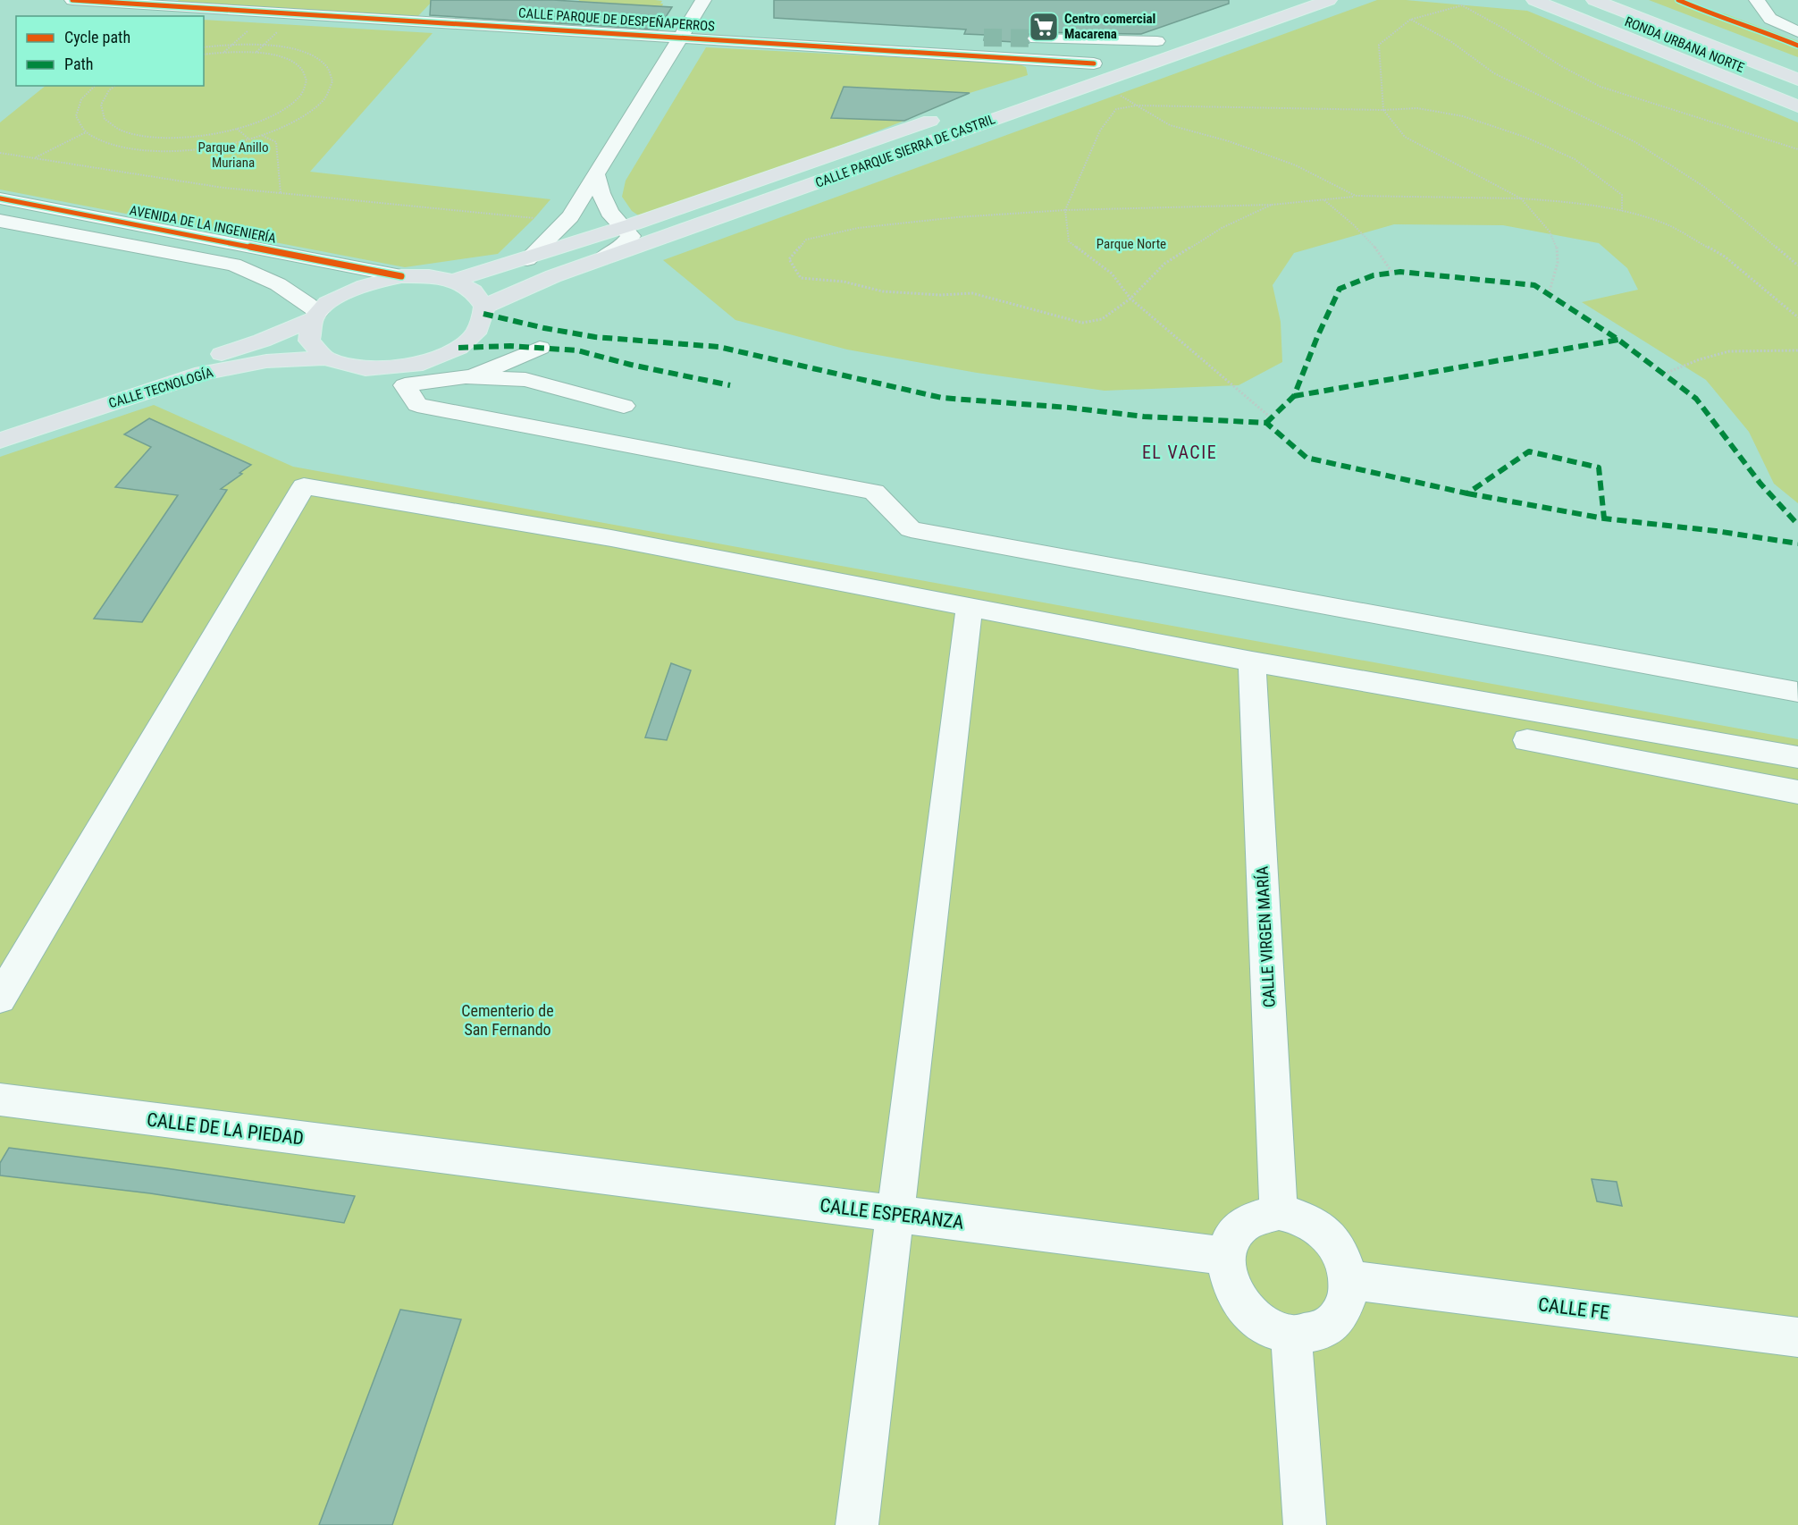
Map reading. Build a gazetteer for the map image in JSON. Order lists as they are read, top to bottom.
{
  "streets": {
    "main road": ["RONDA URBANA NORTE", "CALLE PARQUE SIERRA DE CASTRIL", "CALLE TECNOLOGÍA"],
    "street": [
      "CALLE PARQUE DE DESPEÑAPERROS",
      "AVENIDA DE LA INGENIERÍA",
      "CALLE VIRGEN MARÍA",
      "CALLE DE LA PIEDAD",
      "CALLE ESPERANZA",
      "CALLE FE"
    ]
  },
  "crossings": [
    ["CALLE PARQUE SIERRA DE CASTRIL", "CALLE TECNOLOGÍA"],
    ["AVENIDA DE LA INGENIERÍA", "CALLE TECNOLOGÍA"],
    ["CALLE VIRGEN MARÍA", "CALLE ESPERANZA"],
    ["CALLE VIRGEN MARÍA", "CALLE FE"],
    ["CALLE DE LA PIEDAD", "CALLE ESPERANZA"],
    ["CALLE ESPERANZA", "CALLE FE"]
  ],
  "districts": ["EL VACIE"],
  "parks": ["Parque Anillo Muriana", "Parque Norte", "Cementerio de San Fernando"],
  "places": {
    "supermarket": ["Centro comercial Macarena"]
  },
  "legend": ["Cycle path", "Path"]
}
